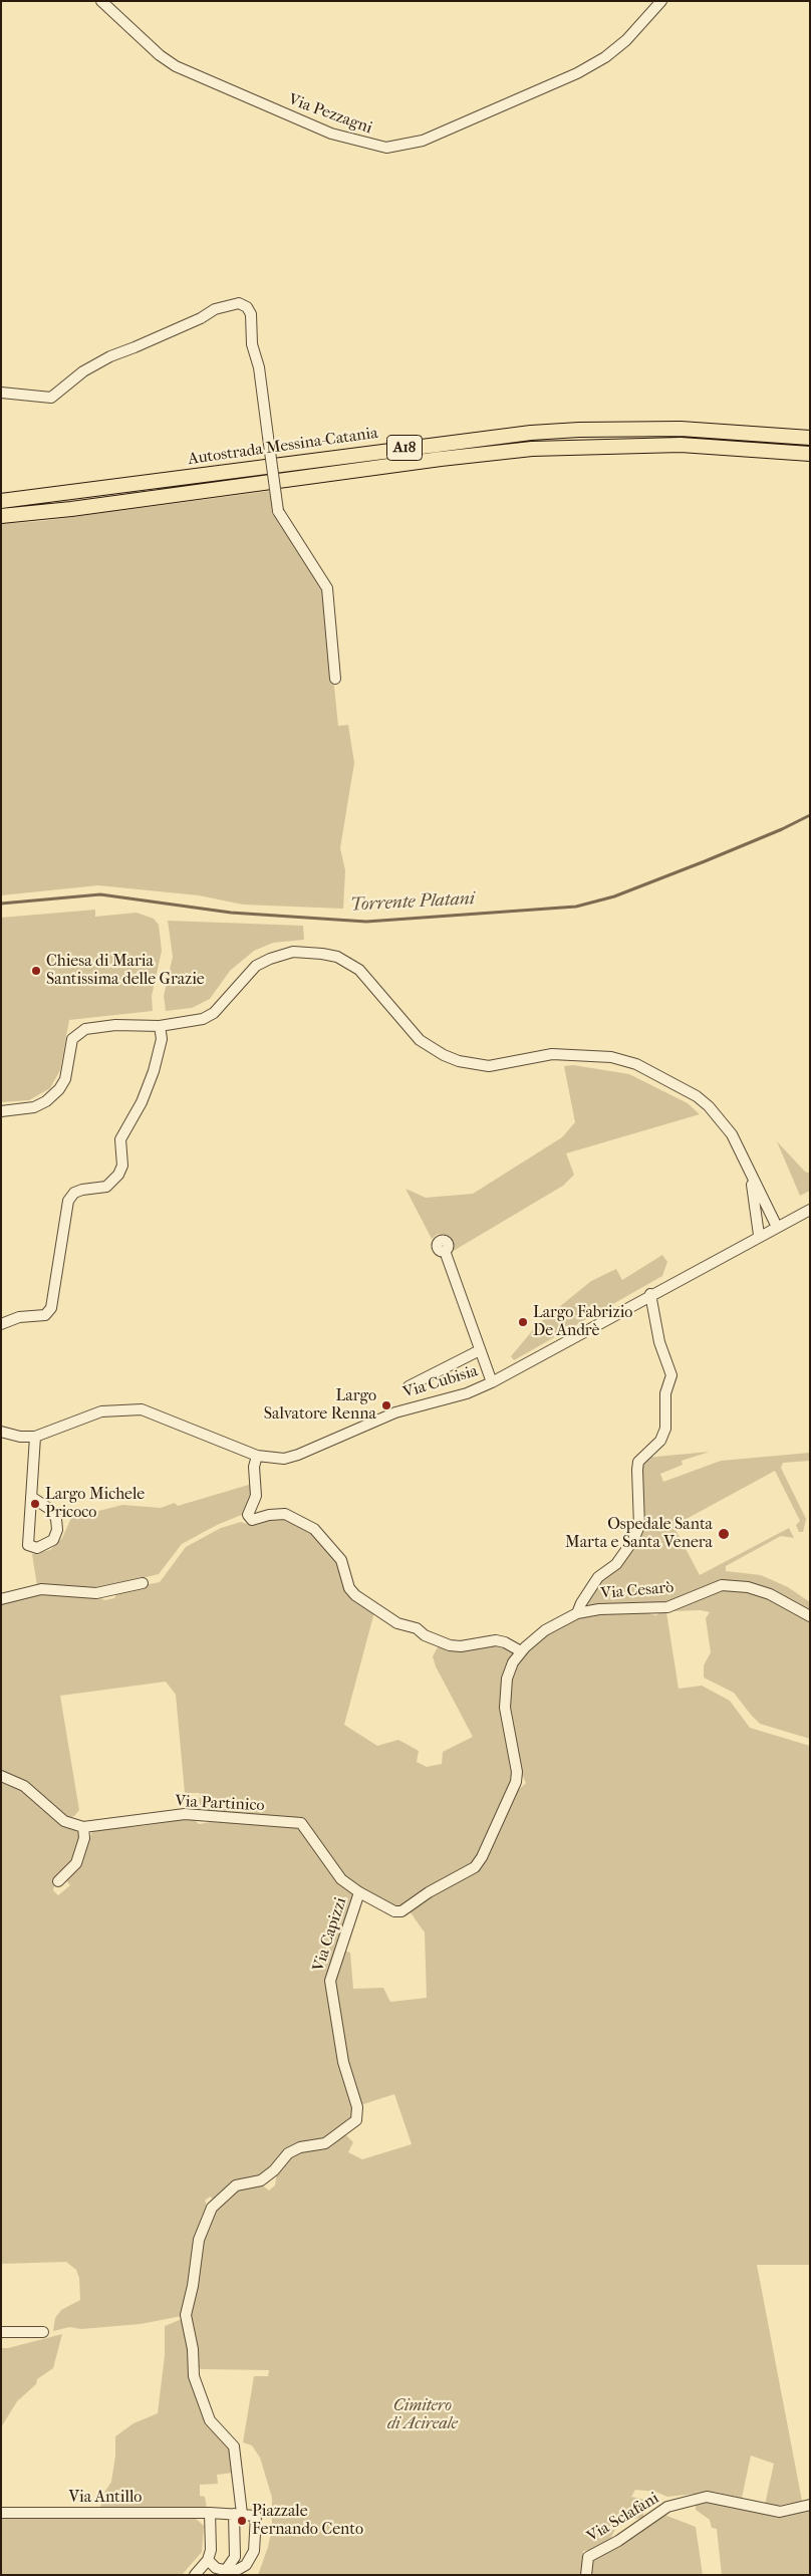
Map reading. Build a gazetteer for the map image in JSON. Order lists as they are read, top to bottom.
{
  "streets": {
    "highway": ["Autostrada Messina-Catania", "A18"],
    "street": [
      "Via Pezzagni",
      "Via Cubisia",
      "Via Cesarò",
      "Via Partinico",
      "Via Capizzi",
      "Via Antillo",
      "Via Sclafani"
    ]
  },
  "crossings": [
    ["Via Cesarò", "Via Capizzi"],
    ["Via Partinico", "Via Capizzi"],
    ["Via Capizzi", "Via Antillo"]
  ],
  "water": ["Torrente Platani"],
  "parks": ["Cimitero di Acireale"],
  "places": [
    "Chiesa di Maria Santissima delle Grazie",
    "Largo Fabrizio De Andrè",
    "Largo Salvatore Renna",
    "Largo Michele Pricoco",
    "Ospedale Santa Marta e Santa Venera",
    "Piazzale Fernando Cento"
  ]
}
